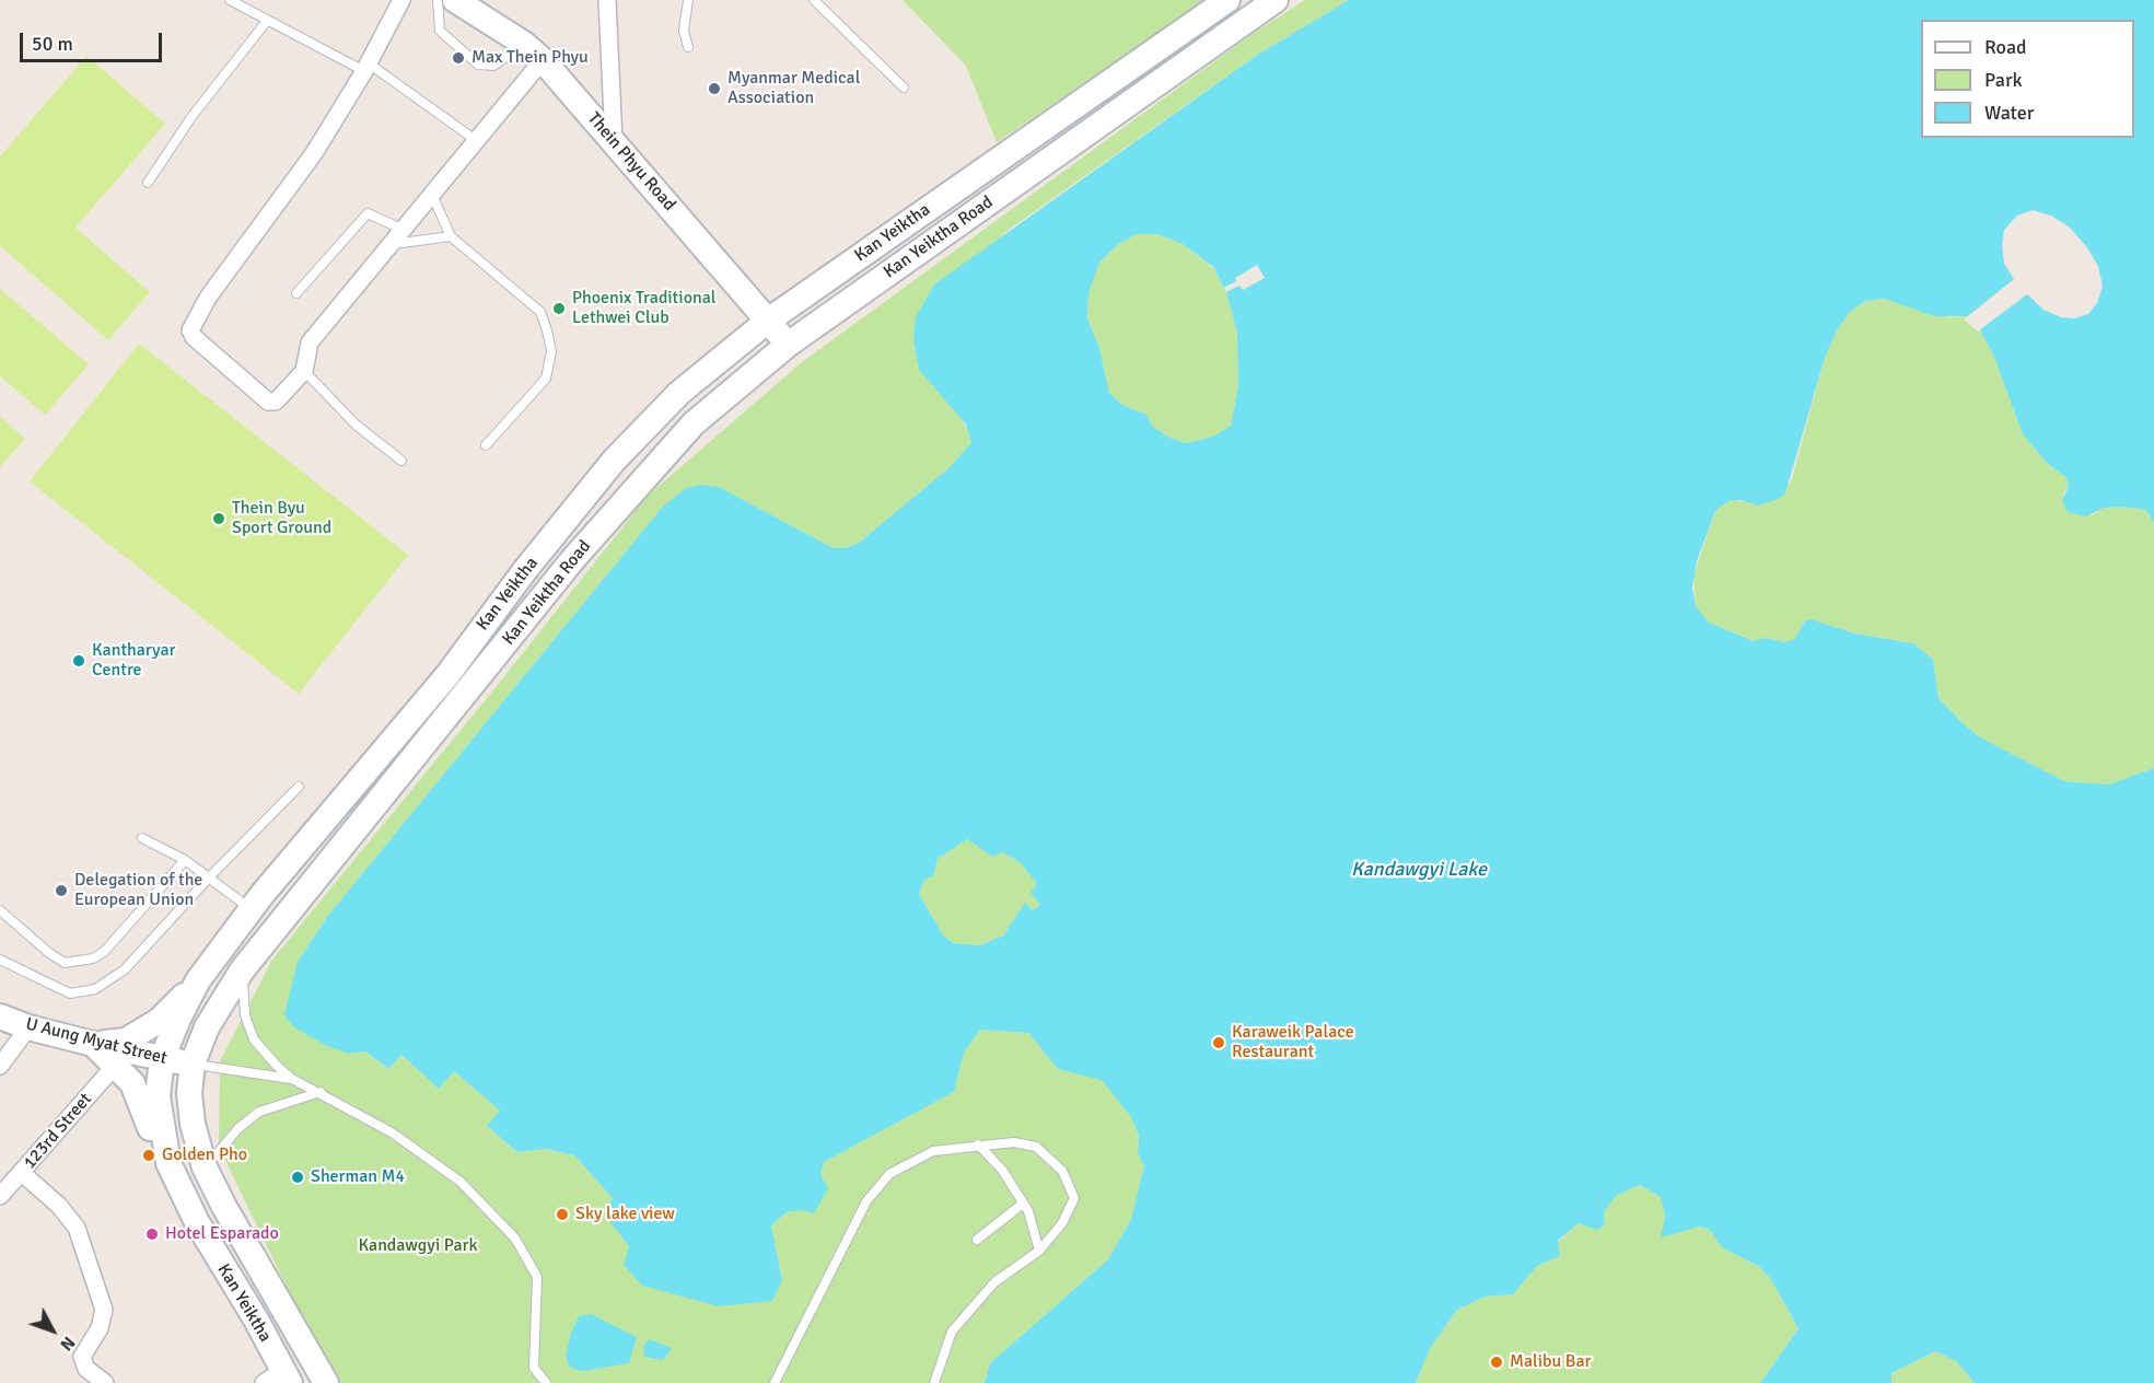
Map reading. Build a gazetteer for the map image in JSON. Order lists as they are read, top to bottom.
{
  "streets": {
    "main road": [
      "Thein Phyu Road",
      "Kan Yeiktha",
      "Kan Yeiktha Road",
      "U Aung Myat Street"
    ],
    "street": ["123rd Street"]
  },
  "crossings": [
    ["Thein Phyu Road", "Kan Yeiktha"],
    ["Thein Phyu Road", "Kan Yeiktha Road"],
    ["Kan Yeiktha", "U Aung Myat Street"],
    ["Kan Yeiktha Road", "U Aung Myat Street"]
  ],
  "water": ["Kandawgyi Lake"],
  "parks": ["Kandawgyi Park"],
  "places": [
    "Max Thein Phyu",
    "Myanmar Medical Association",
    "Phoenix Traditional Lethwei Club",
    "Thein Byu Sport Ground",
    "Kantharyar Centre",
    "Delegation of the European Union",
    "Karaweik Palace Restaurant",
    "Golden Pho",
    "Sherman M4",
    "Sky lake view",
    "Hotel Esparado",
    "Malibu Bar"
  ],
  "legend": ["Road", "Park", "Water"],
  "scale_bar": "50 m",
  "north": "bottom right"
}
